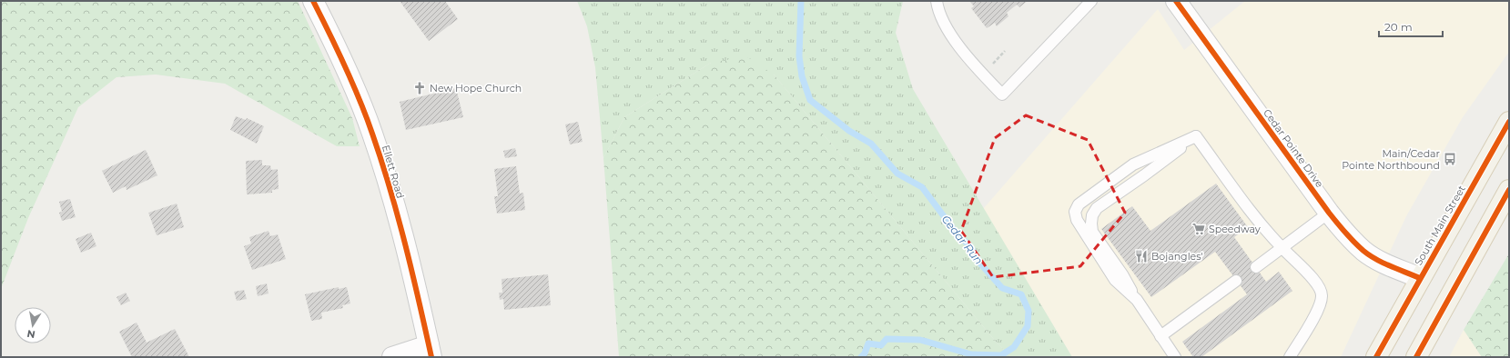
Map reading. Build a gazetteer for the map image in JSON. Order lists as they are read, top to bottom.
{
  "streets": {
    "main road": ["South Main Street"],
    "street": ["Cedar Pointe Drive", "Ellett Road"]
  },
  "crossings": [
    ["Cedar Pointe Drive", "South Main Street"]
  ],
  "water": ["Cedar Run"],
  "places": {
    "church": ["New Hope Church"],
    "bus stop": ["Main/Cedar Pointe Northbound"],
    "supermarket": ["Speedway"],
    "restaurant": ["Bojangles'"]
  },
  "scale_bar": "20 m",
  "north": "bottom"
}
